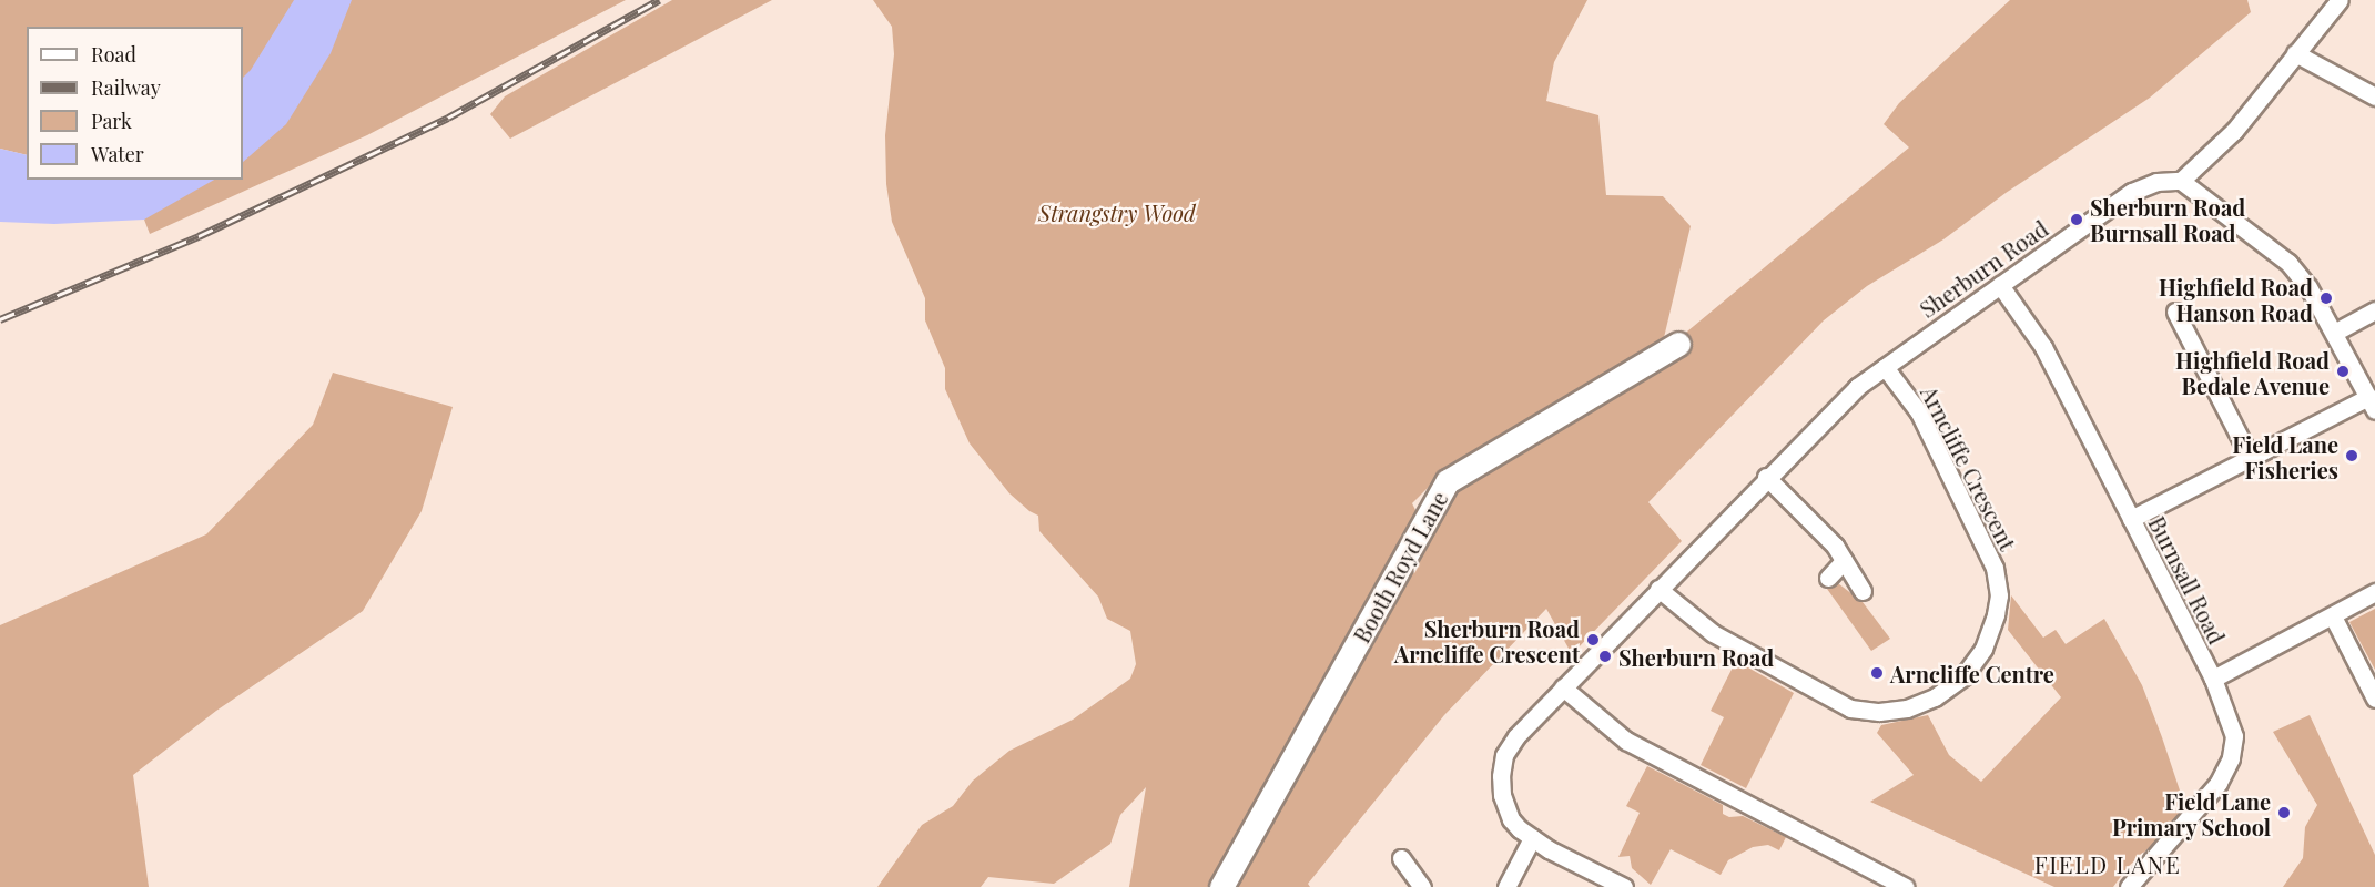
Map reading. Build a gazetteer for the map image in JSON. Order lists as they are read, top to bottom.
{
  "streets": {
    "street": [
      "Sherburn Road",
      "Arncliffe Crescent",
      "Booth Royd Lane",
      "Burnsall Road"
    ]
  },
  "crossings": [
    ["Sherburn Road", "Arncliffe Crescent"],
    ["Sherburn Road", "Burnsall Road"]
  ],
  "districts": ["FIELD LANE"],
  "parks": ["Strangstry Wood"],
  "places": [
    "Sherburn Road Burnsall Road",
    "Highfield Road Hanson Road",
    "Highfield Road Bedale Avenue",
    "Field Lane Fisheries",
    "Sherburn Road Arncliffe Crescent",
    "Sherburn Road",
    "Arncliffe Centre",
    "Field Lane Primary School"
  ],
  "legend": [
    "Road",
    "Railway",
    "Park",
    "Water"
  ]
}
